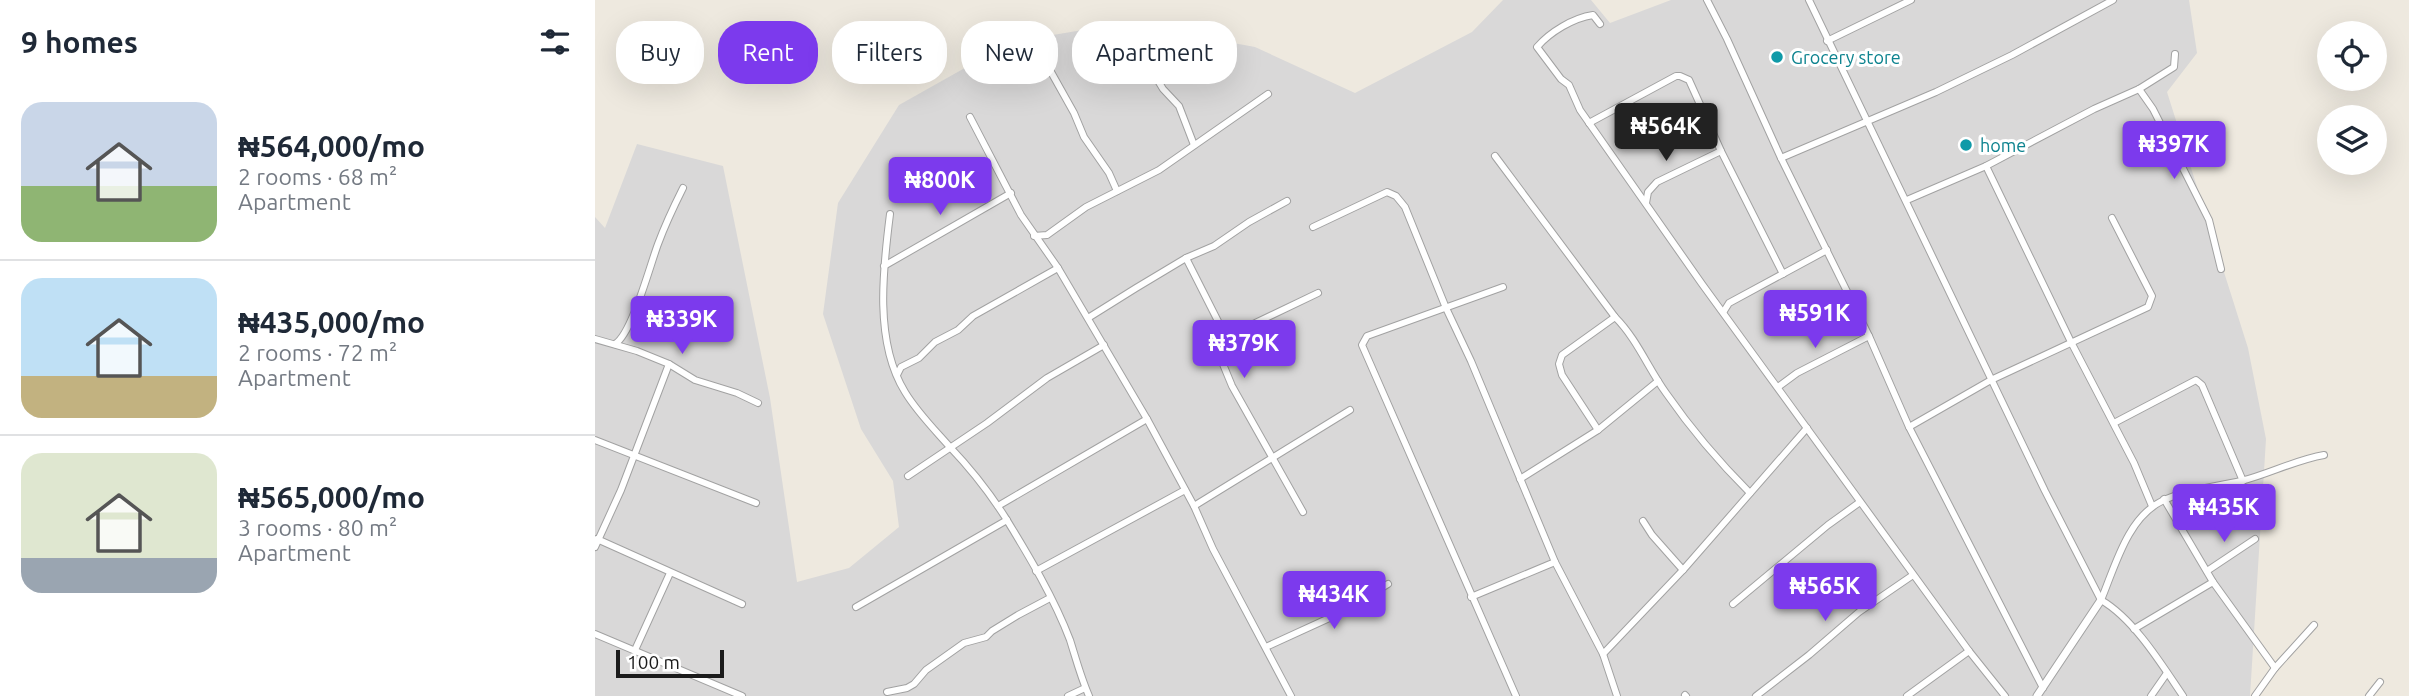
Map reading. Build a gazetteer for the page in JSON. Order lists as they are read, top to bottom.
{
  "places": ["Grocery store", "home"],
  "scale_bar": "100 m",
  "page": {
    "heading": "9 homes",
    "chip": [
      "Buy",
      "Rent",
      "Filters",
      "New",
      "Apartment"
    ],
    "list": [
      {
        "name": "₦564,000/mo",
        "note": "2 rooms · 68 m² · Apartment"
      },
      {
        "name": "₦435,000/mo",
        "note": "2 rooms · 72 m² · Apartment"
      },
      {
        "name": "₦565,000/mo",
        "note": "3 rooms · 80 m² · Apartment"
      }
    ],
    "price": [
      "₦564K",
      "₦397K",
      "₦800K",
      "₦591K",
      "₦339K",
      "₦379K",
      "₦435K",
      "₦565K",
      "₦434K"
    ],
    "scale": "100 m"
  }
}
